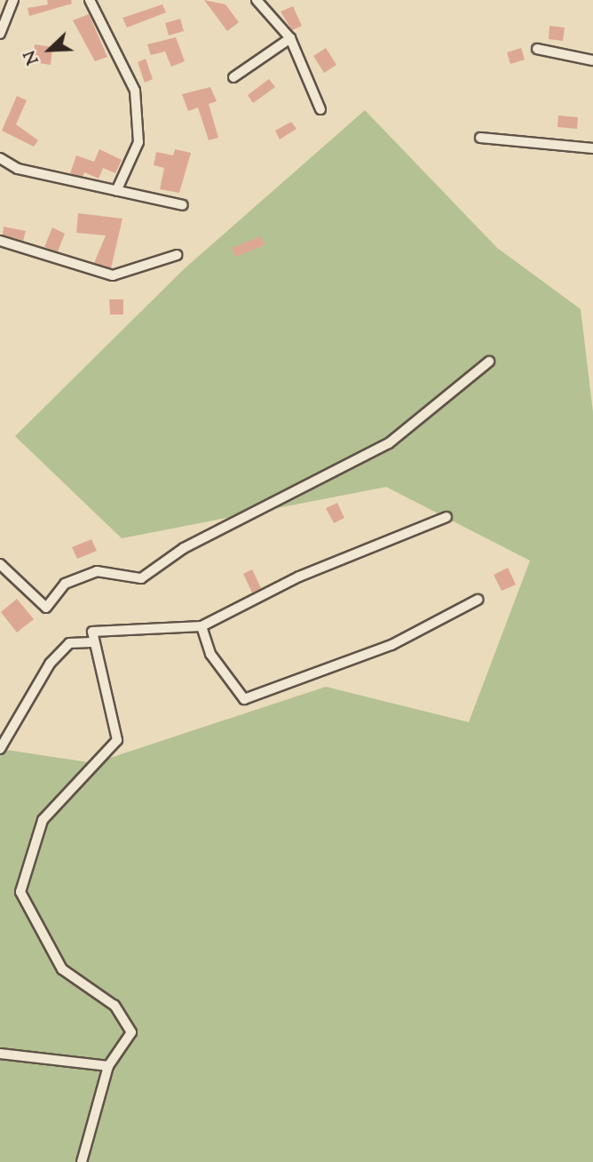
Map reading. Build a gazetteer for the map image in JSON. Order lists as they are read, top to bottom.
{
  "north": "bottom left"
}
